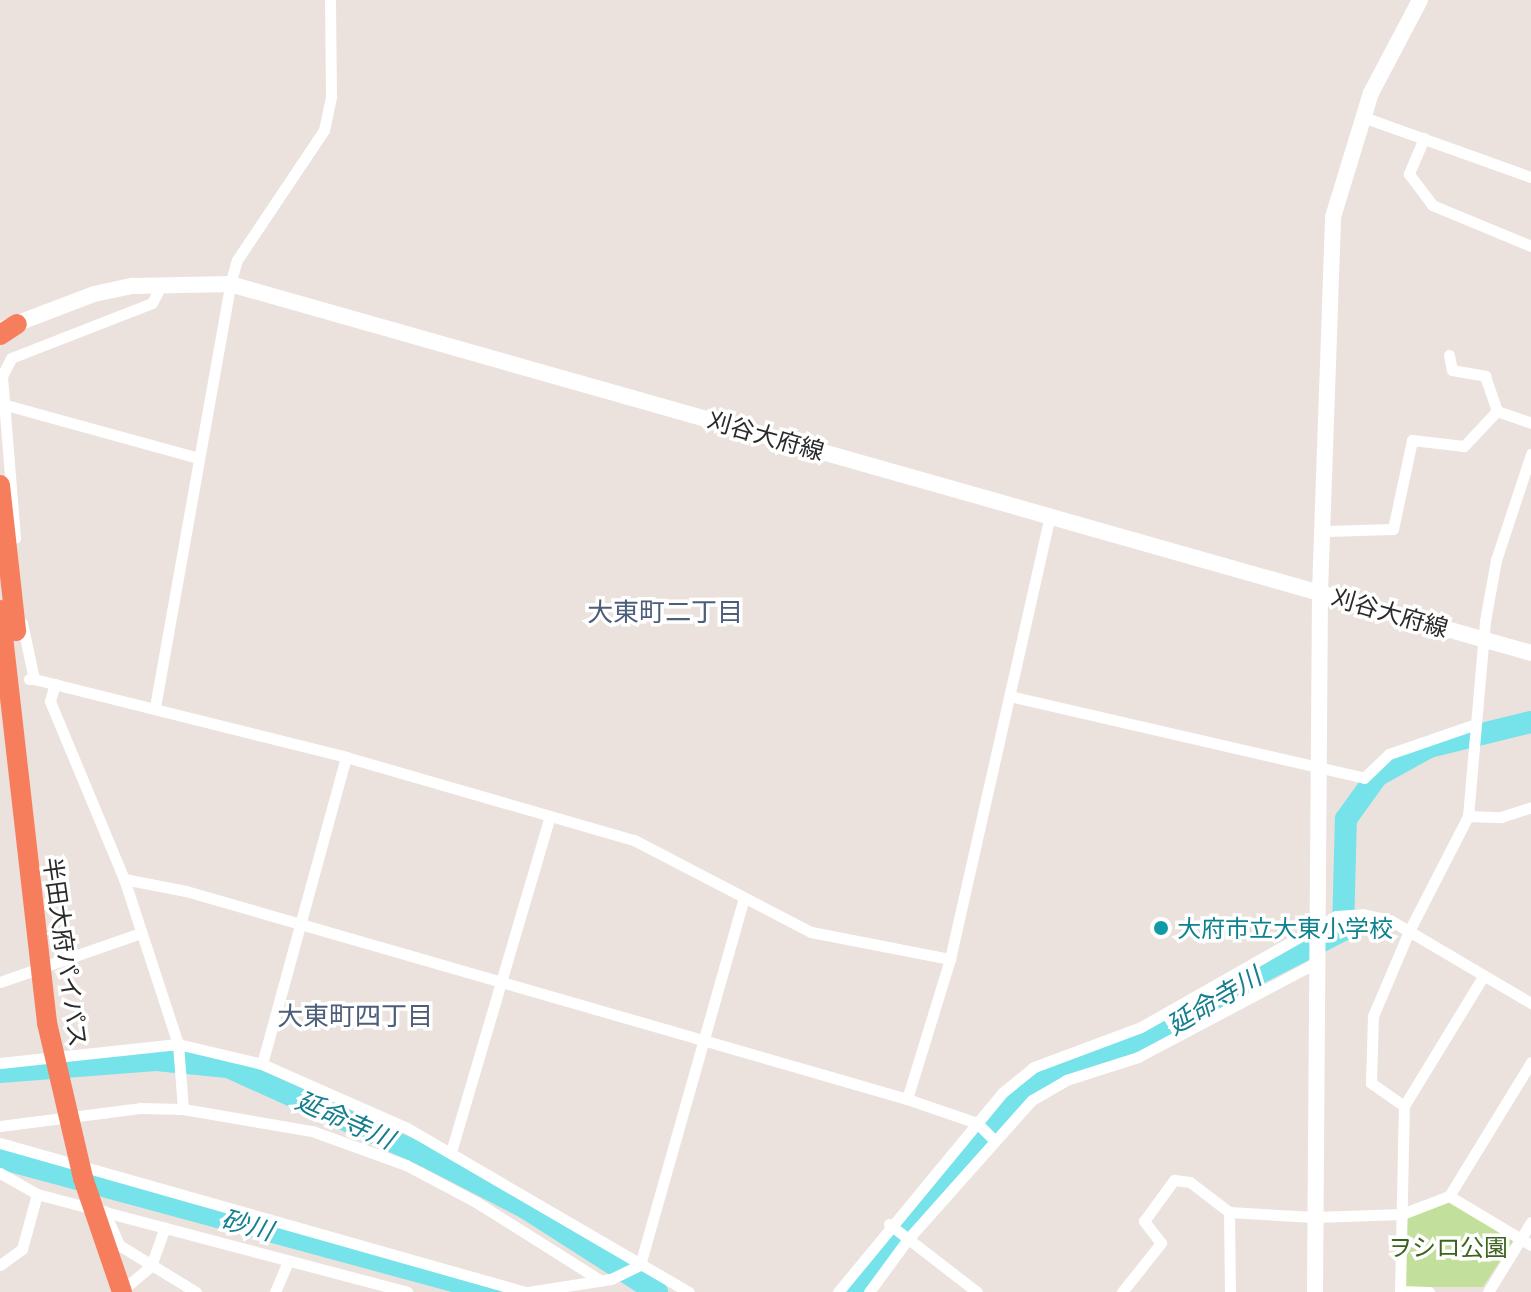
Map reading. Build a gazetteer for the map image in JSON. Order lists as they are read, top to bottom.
{
  "streets": {
    "highway": ["半田大府パイパス"],
    "main road": ["刈谷大府線"]
  },
  "districts": ["大東町二丁目", "大東町四丁目"],
  "water": ["延命寺川", "砂川"],
  "parks": ["ヲシロ公園"],
  "places": ["大府市立大東小学校"]
}
